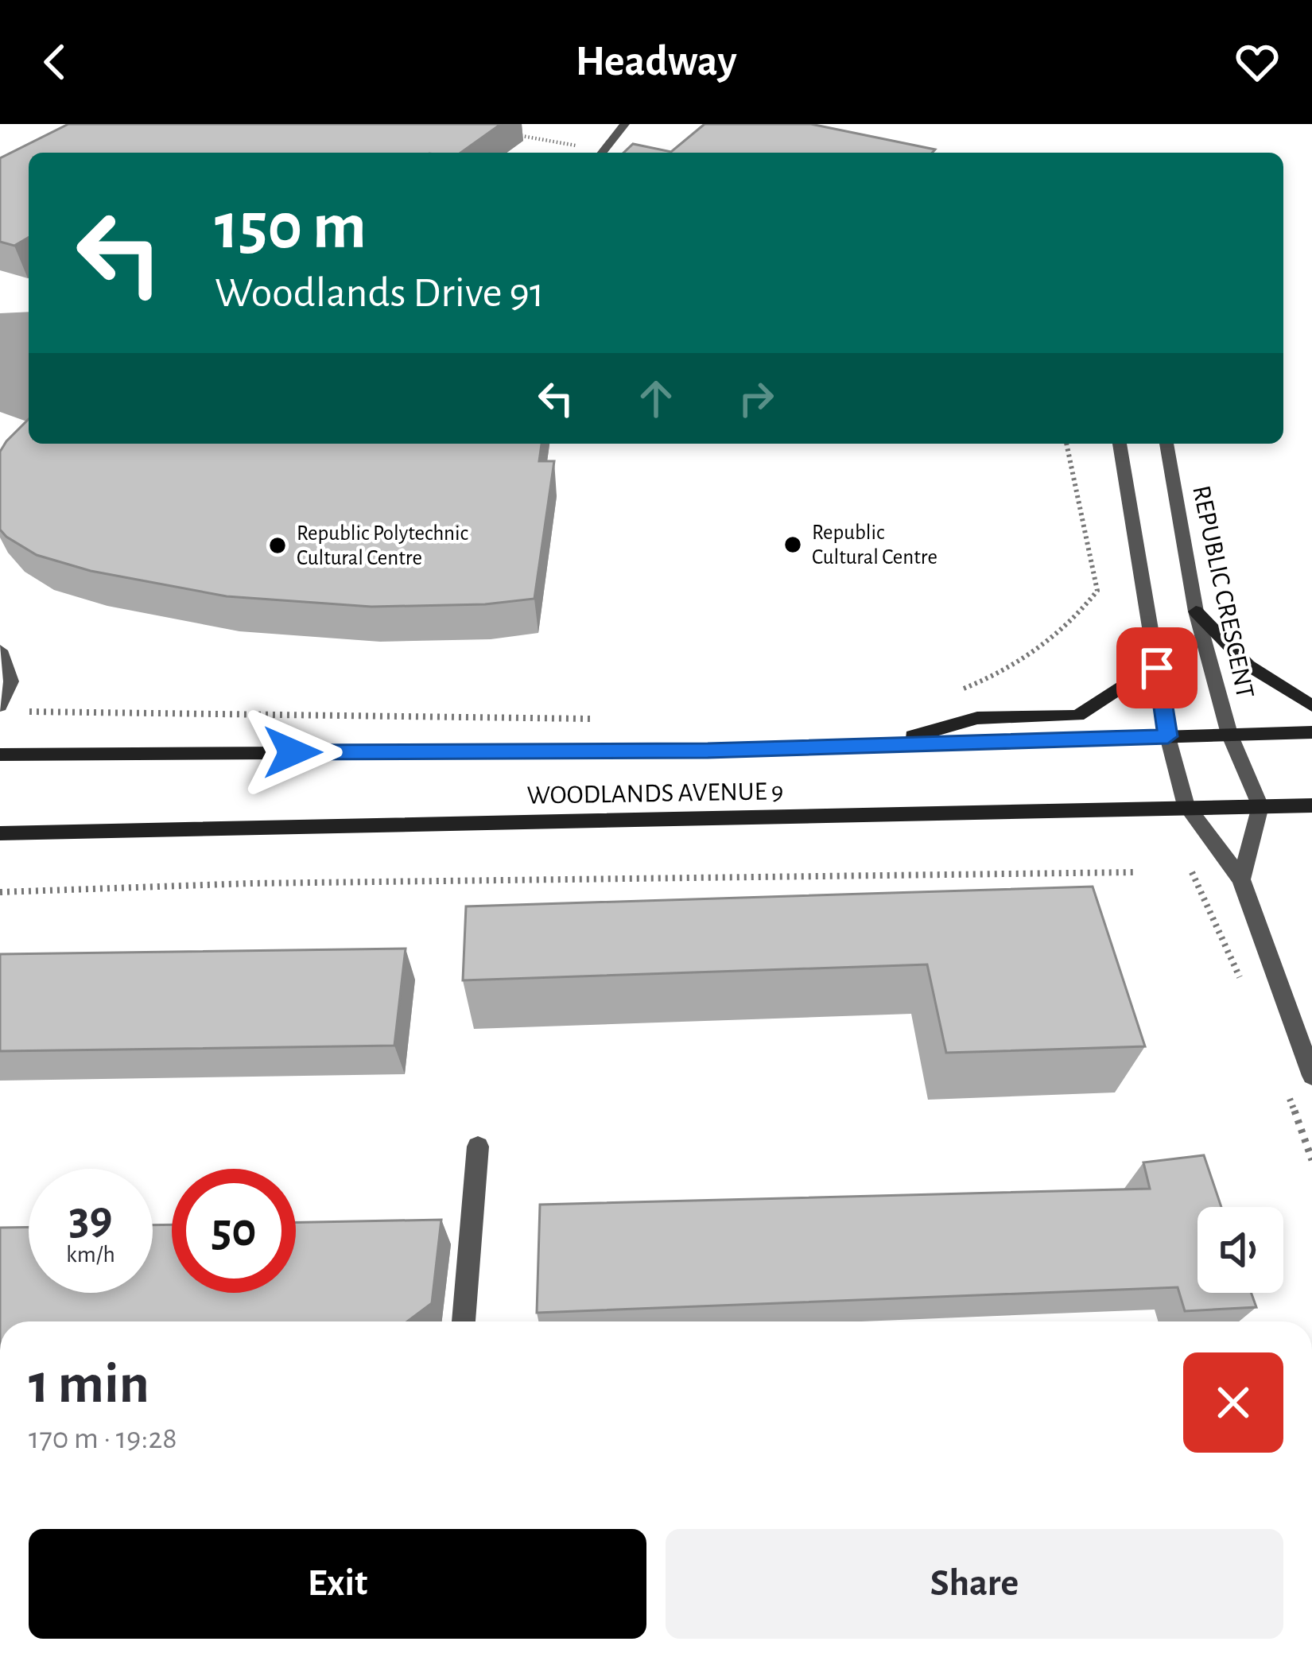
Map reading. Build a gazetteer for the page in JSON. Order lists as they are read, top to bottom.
{
  "streets": {
    "main road": ["WOODLANDS AVENUE 9"],
    "street": ["REPUBLIC CRESCENT"]
  },
  "crossings": [
    ["REPUBLIC CRESCENT", "WOODLANDS AVENUE 9"]
  ],
  "places": ["Republic Cultural Centre", "Republic Polytechnic Cultural Centre"],
  "page": {
    "header": "Headway",
    "turn": ["150 m", "Woodlands Drive 91"],
    "speed": "39 km/h",
    "limit": "50",
    "heading": ["1 min", "170 m · 19:28"],
    "buttons": ["Exit", "Share"]
  }
}
